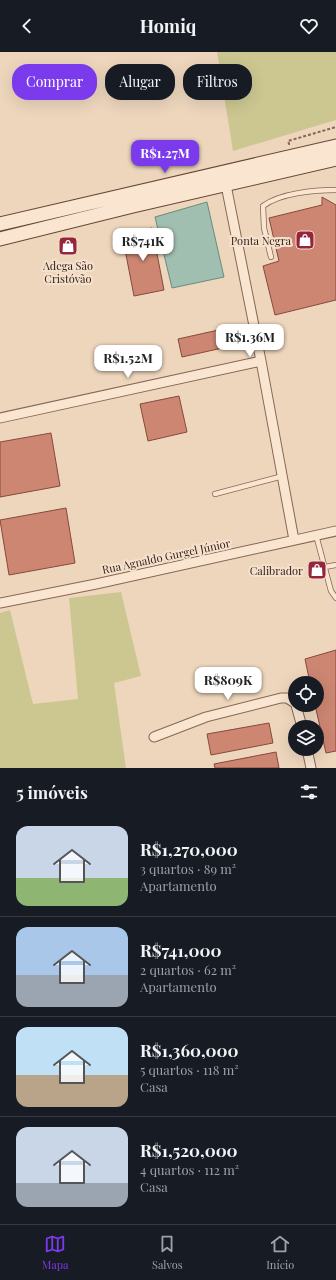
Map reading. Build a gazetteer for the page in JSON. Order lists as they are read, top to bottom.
{
  "streets": {
    "street": ["Rua Agnaldo Gurgel Júnior"]
  },
  "places": {
    "shop": ["Ponta Negra", "Adega São Cristóvão", "Calibrador"]
  },
  "page": {
    "header": "Homiq",
    "chip": ["Comprar", "Alugar", "Filtros"],
    "price": [
      "R$1.27M",
      "R$741K",
      "R$1.36M",
      "R$1.52M",
      "R$809K"
    ],
    "heading": "5 imóveis",
    "list": [
      {
        "name": "R$1,270,000",
        "note": "3 quartos · 89 m² · Apartamento"
      },
      {
        "name": "R$741,000",
        "note": "2 quartos · 62 m² · Apartamento"
      },
      {
        "name": "R$1,360,000",
        "note": "5 quartos · 118 m² · Casa"
      },
      {
        "name": "R$1,520,000",
        "note": "4 quartos · 112 m² · Casa"
      }
    ],
    "tabs": ["Mapa", "Salvos", "Início"]
  }
}
